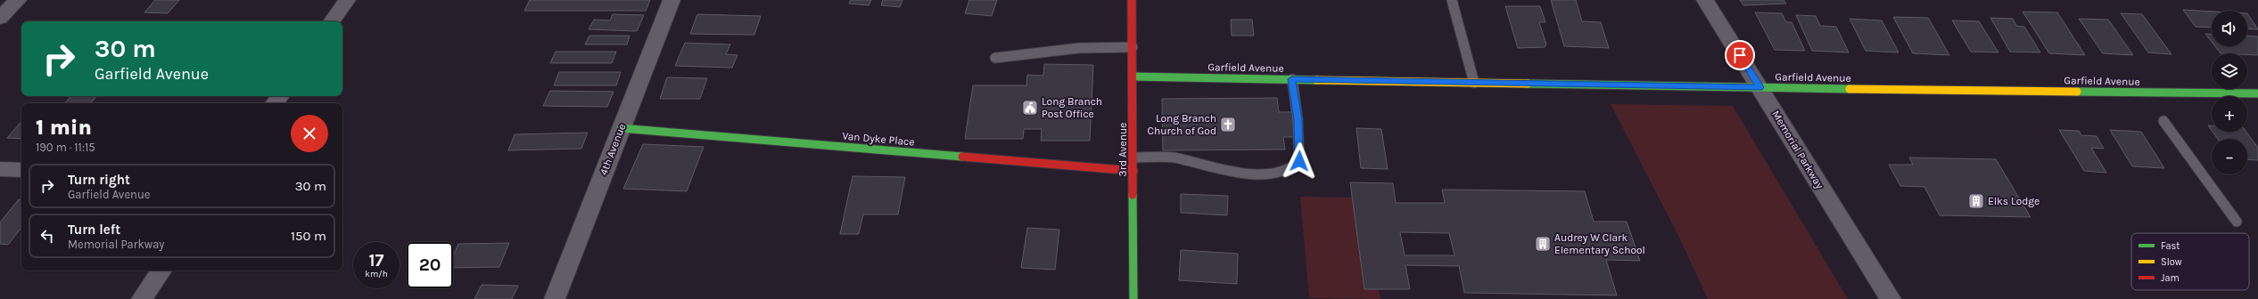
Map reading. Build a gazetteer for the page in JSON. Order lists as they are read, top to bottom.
{
  "streets": {
    "street": [
      "Garfield Avenue",
      "Van Dyke Place",
      "4th Avenue",
      "3rd Avenue",
      "Memorial Parkway"
    ]
  },
  "crossings": [
    ["Garfield Avenue", "3rd Avenue"],
    ["Garfield Avenue", "Memorial Parkway"],
    ["Van Dyke Place", "4th Avenue"],
    ["Van Dyke Place", "3rd Avenue"]
  ],
  "places": {
    "public building": ["Long Branch Post Office"],
    "church": ["Long Branch Church of God"],
    "building": ["Elks Lodge", "Audrey W Clark Elementary School"]
  },
  "legend": ["Fast", "Slow", "Jam"],
  "page": {
    "map_buttons": ["+", "−"],
    "turn": ["30 m", "Garfield Avenue"],
    "heading": ["1 min", "190 m · 11:15"],
    "list": [
      {
        "name": "Turn right",
        "note": "Garfield Avenue",
        "value": "30 m"
      },
      {
        "name": "Turn left",
        "note": "Memorial Parkway",
        "value": "150 m"
      }
    ],
    "speed": "17 km/h",
    "limit": "20"
  }
}
